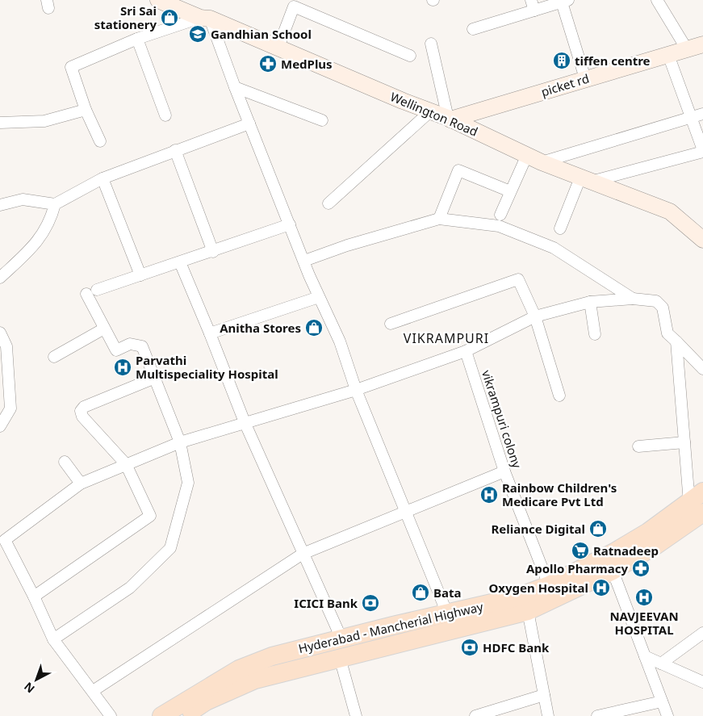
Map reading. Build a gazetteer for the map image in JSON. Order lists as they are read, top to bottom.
{
  "streets": {
    "main road": ["picket rd", "Wellington Road", "Hyderabad - Mancherial Highway"],
    "street": ["vikrampuri colony"]
  },
  "crossings": [
    ["picket rd", "Wellington Road"],
    ["vikrampuri colony", "Hyderabad - Mancherial Highway"]
  ],
  "districts": ["VIKRAMPURI"],
  "places": {
    "shop": [
      "Sri Sai stationery",
      "Anitha Stores",
      "Reliance Digital",
      "Bata"
    ],
    "school or university": ["Gandhian School"],
    "building": ["tiffen centre"],
    "pharmacy": ["MedPlus", "Apollo Pharmacy"],
    "hospital": [
      "Parvathi Multispeciality Hospital",
      "Rainbow Children's Medicare Pvt Ltd",
      "Oxygen Hospital",
      "NAVJEEVAN HOSPITAL"
    ],
    "supermarket": ["Ratnadeep"],
    "bank": ["ICICI Bank", "HDFC Bank"]
  },
  "north": "bottom left"
}
